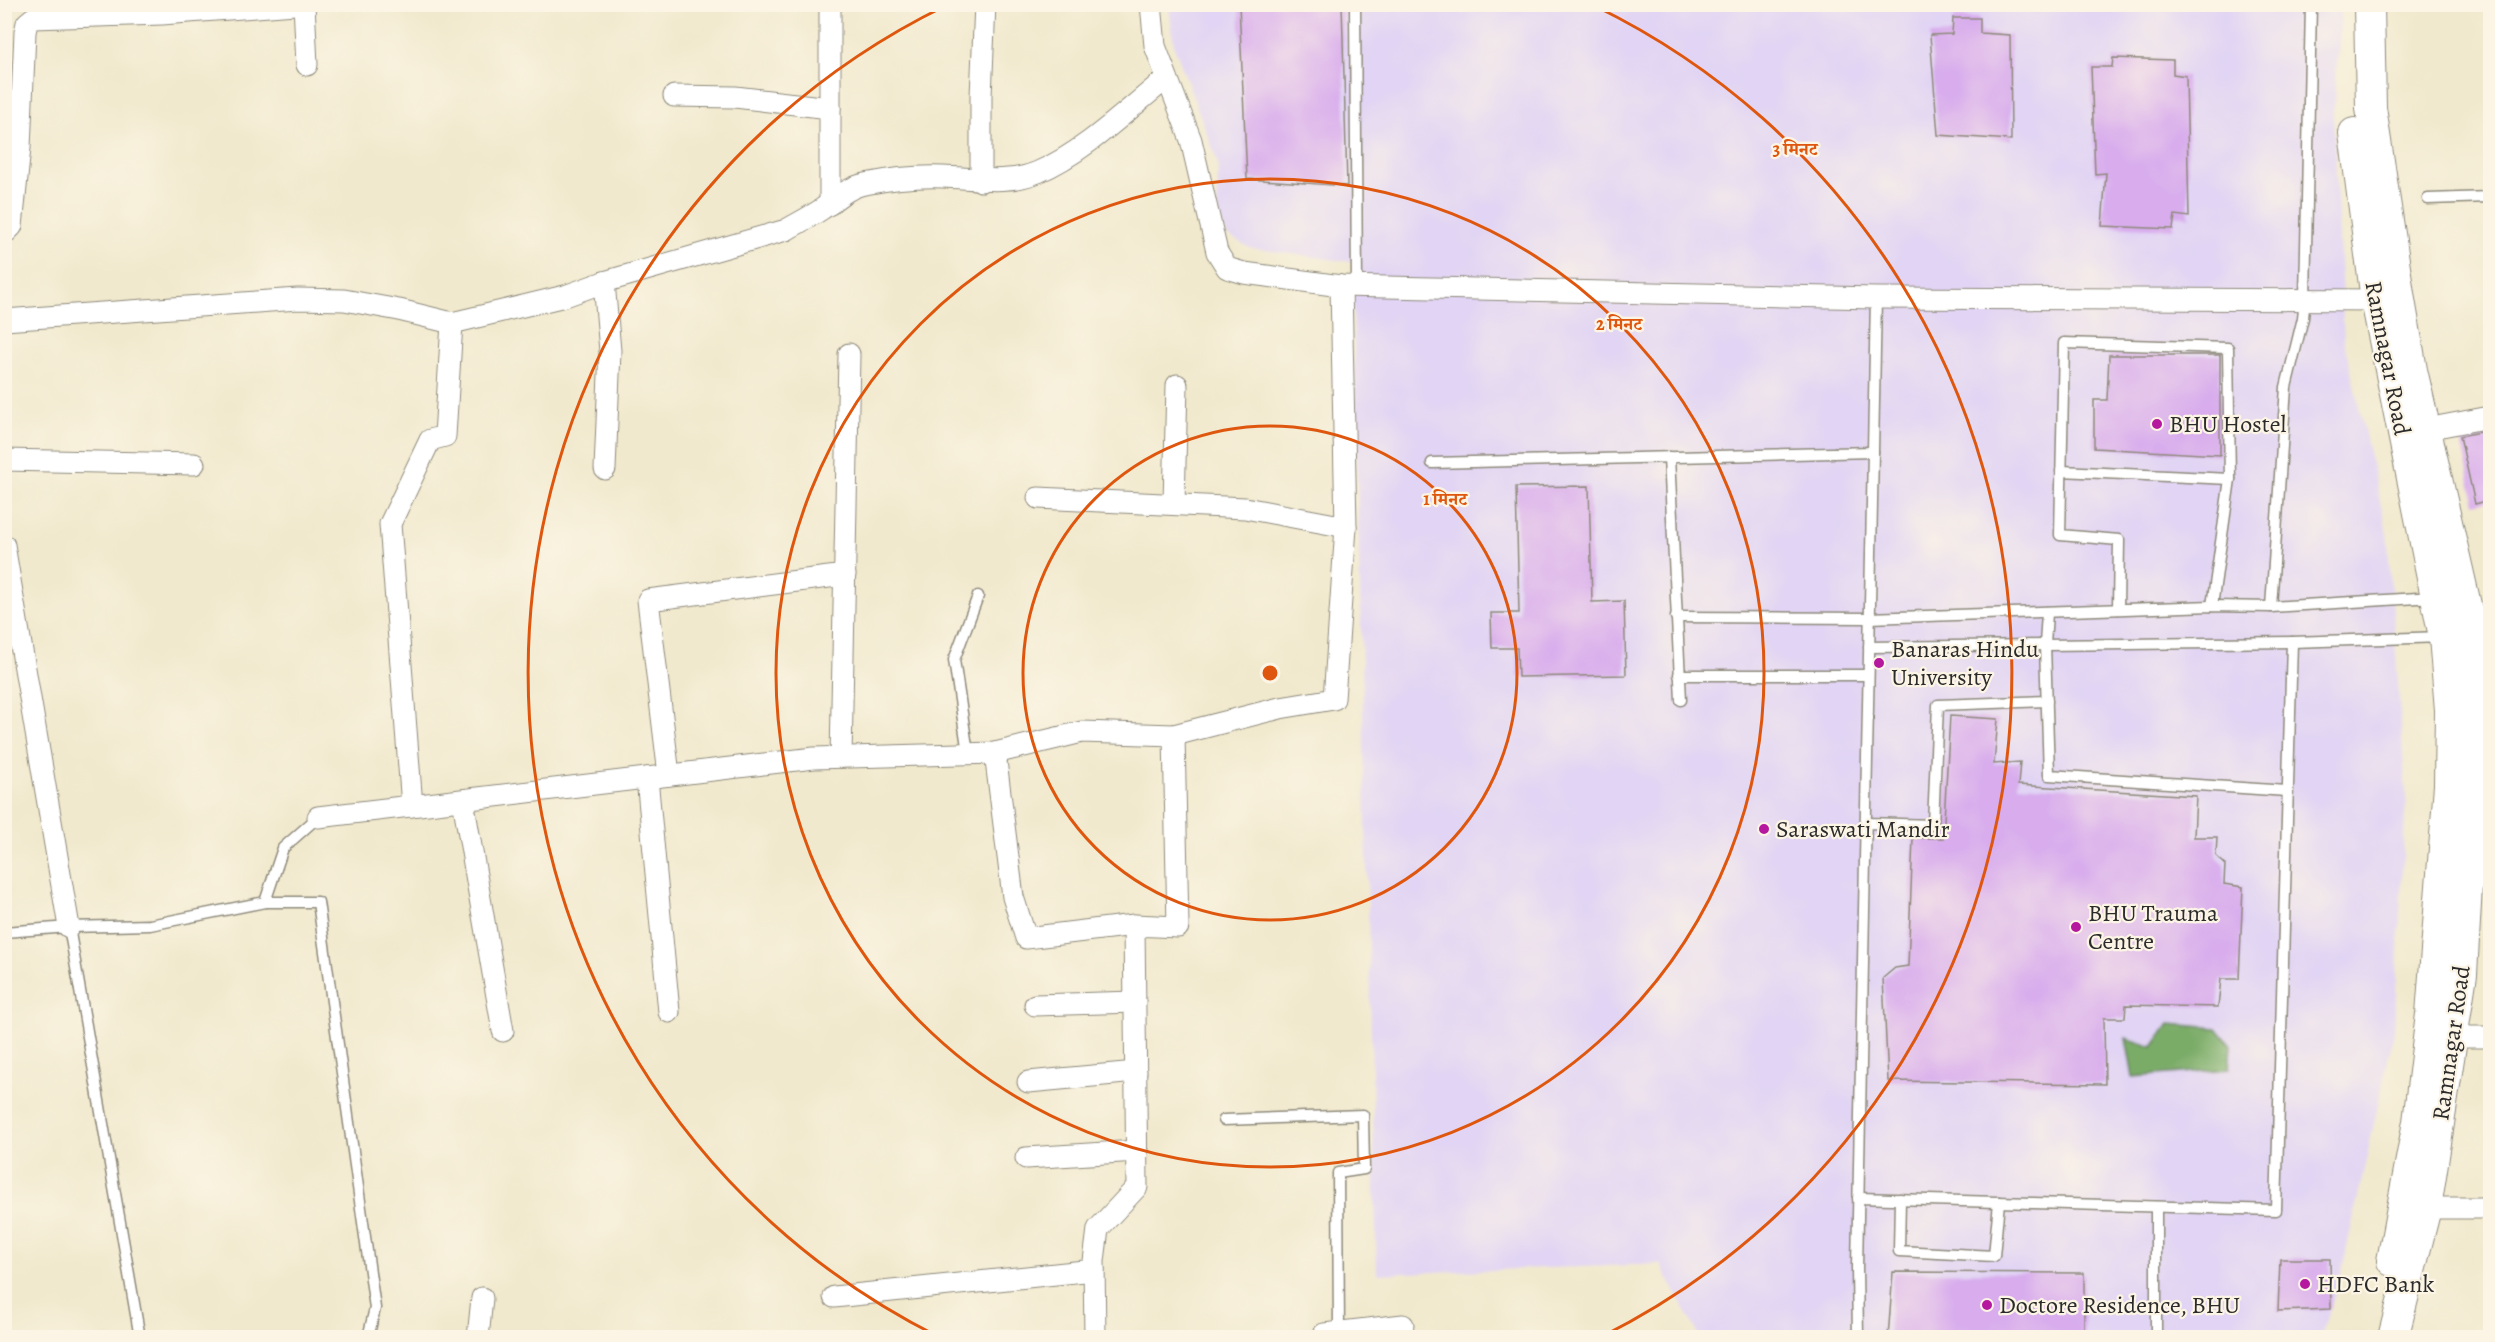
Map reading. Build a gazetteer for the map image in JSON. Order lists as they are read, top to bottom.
{
  "streets": {
    "main road": ["Ramnagar Road"]
  },
  "places": [
    "BHU Hostel",
    "Banaras Hindu University",
    "Saraswati Mandir",
    "BHU Trauma Centre",
    "HDFC Bank",
    "Doctore Residence, BHU"
  ],
  "rings": ["3 मिनट", "2 मिनट", "1 मिनट"]
}
